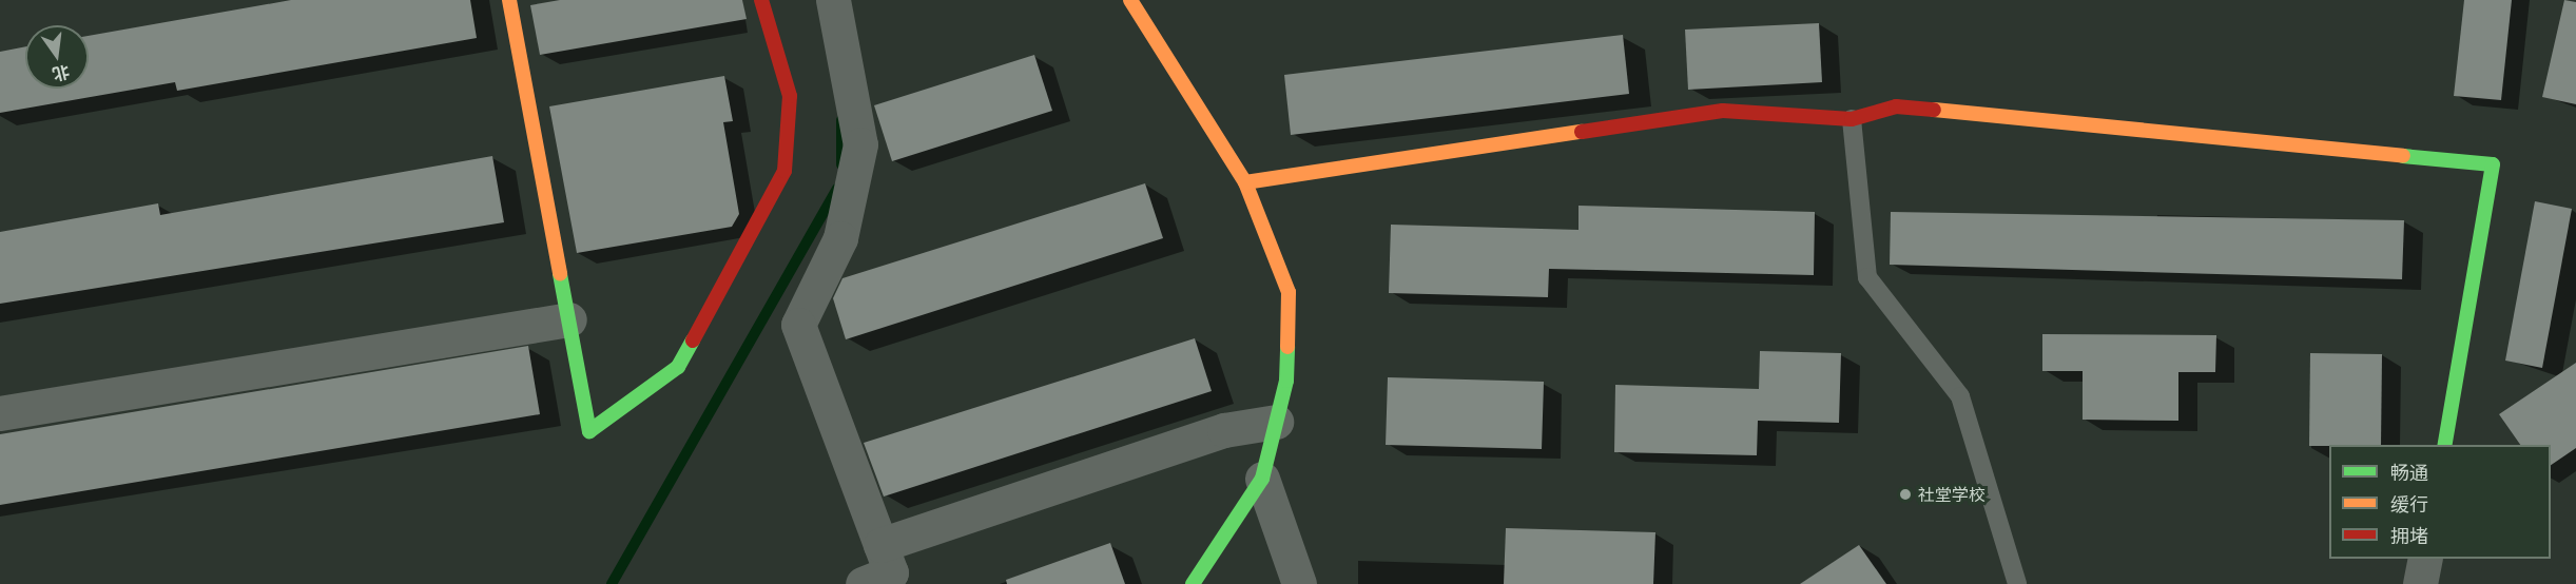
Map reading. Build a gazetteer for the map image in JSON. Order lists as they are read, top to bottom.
{
  "places": ["社堂学校"],
  "legend": ["畅通", "缓行", "拥堵"],
  "north": "bottom"
}
